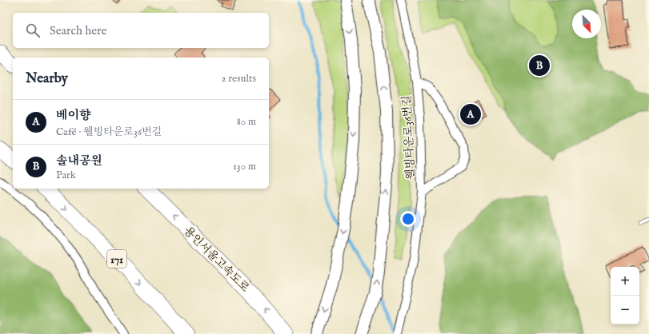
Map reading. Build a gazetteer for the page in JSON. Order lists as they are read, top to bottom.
{
  "streets": {
    "highway": ["171", "용인서울고속도로"],
    "street": ["웰빙타운로36번길"]
  },
  "north": "bottom right",
  "page": {
    "search": "Search here",
    "pins": ["B", "A"],
    "heading": ["Nearby", "2 results"],
    "list": [
      {
        "mark": "A",
        "name": "베이향",
        "note": "Café · 웰빙타운로36번길",
        "value": "80 m"
      },
      {
        "mark": "B",
        "name": "솔내공원",
        "note": "Park",
        "value": "130 m"
      }
    ],
    "map_buttons": ["+", "−"]
  }
}
